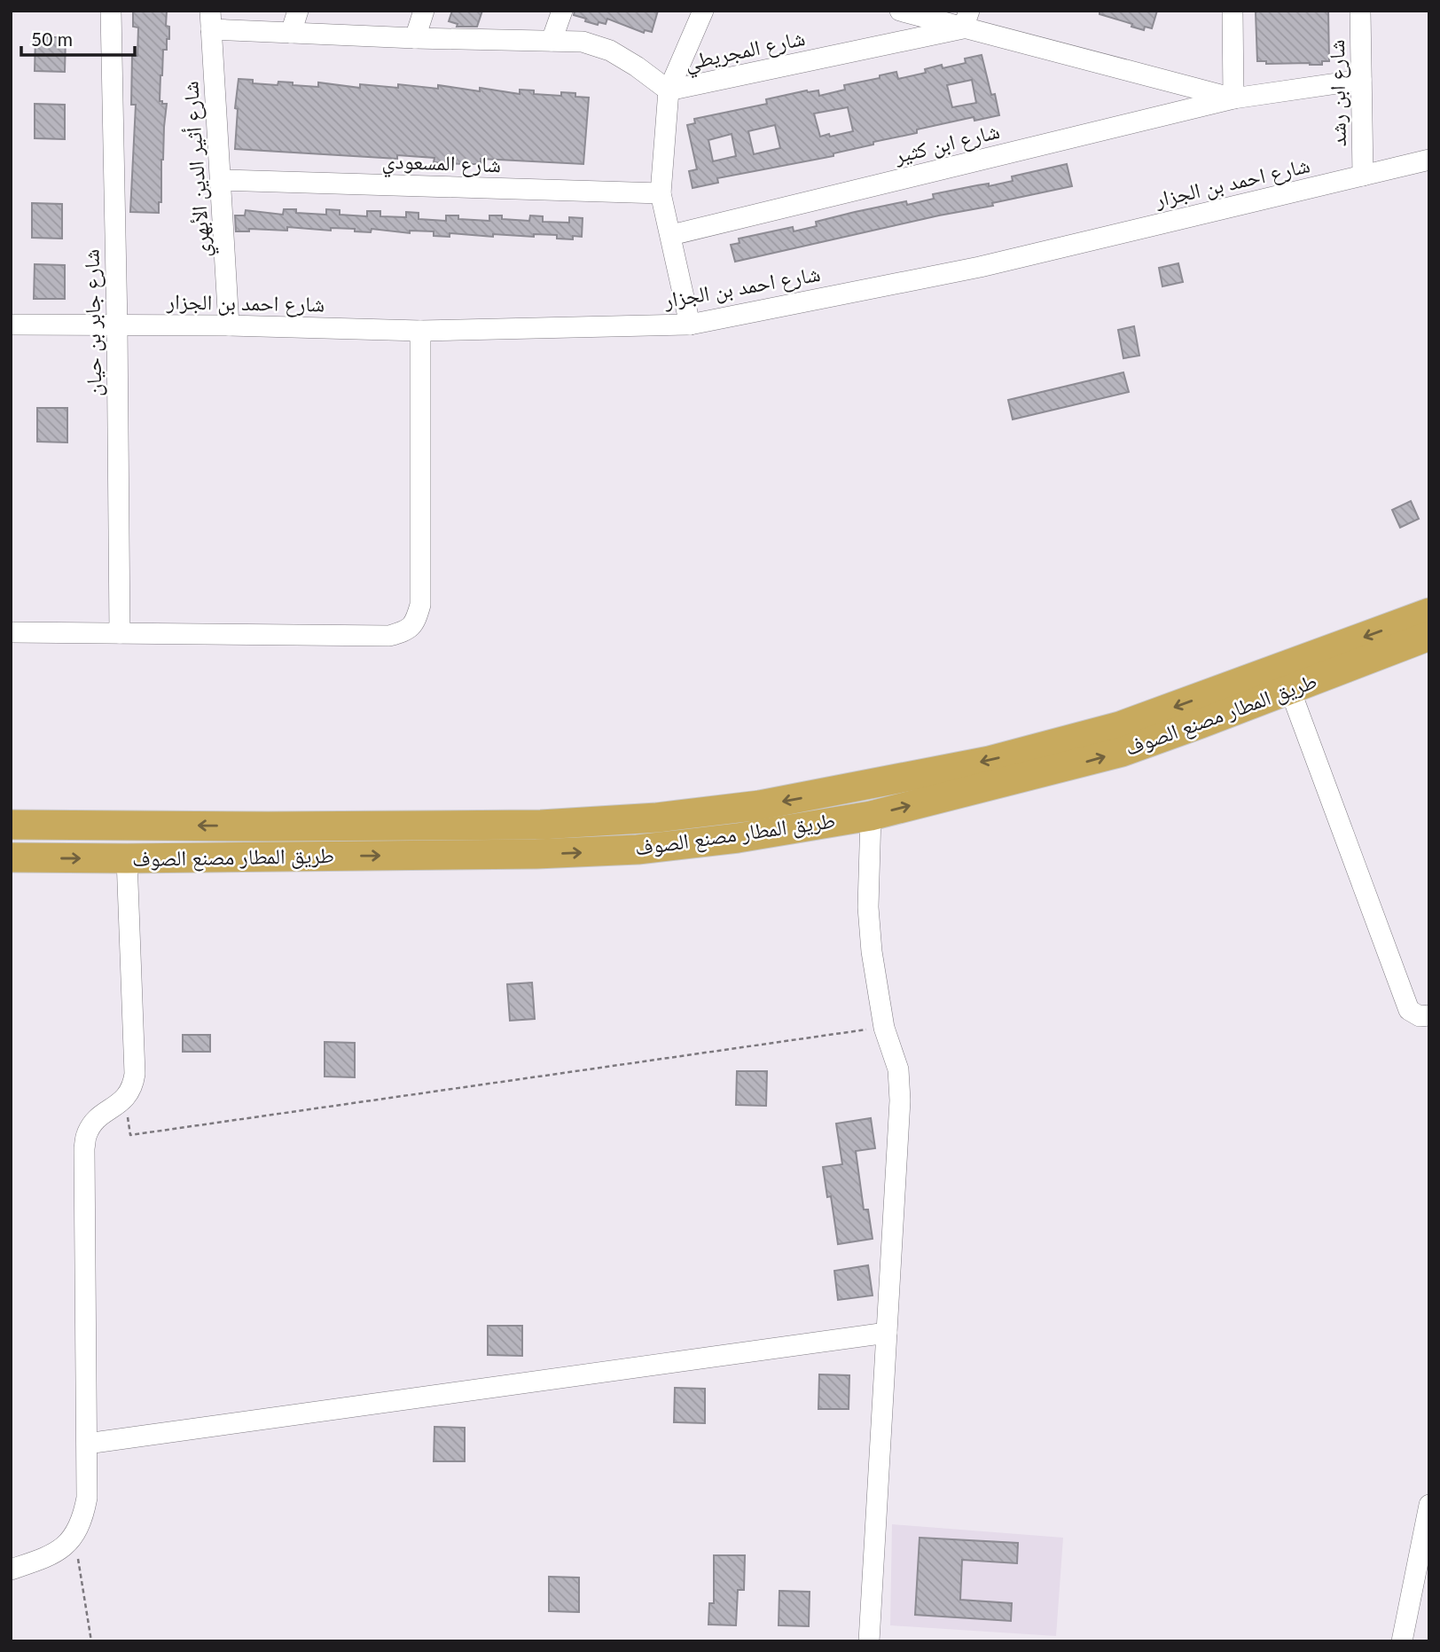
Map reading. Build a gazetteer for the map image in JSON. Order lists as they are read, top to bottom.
{
  "streets": {
    "highway": ["طريق المطار مصنع الصوف"],
    "street": [
      "شارع المجريطي",
      "شارع ابن رشد",
      "شارع ابن كثير",
      "شارع المسعودي",
      "شارع أثير الدين الأبهري",
      "شارع احمد بن الجزار",
      "شارع جابر بن حيان"
    ]
  },
  "crossings": [
    ["شارع المجريطي", "شارع أثير الدين الأبهري"],
    ["شارع ابن رشد", "شارع ابن كثير"],
    ["شارع ابن رشد", "شارع احمد بن الجزار"],
    ["شارع المسعودي", "شارع أثير الدين الأبهري"],
    ["شارع أثير الدين الأبهري", "شارع احمد بن الجزار"],
    ["شارع احمد بن الجزار", "شارع جابر بن حيان"]
  ],
  "scale_bar": "50 m"
}
